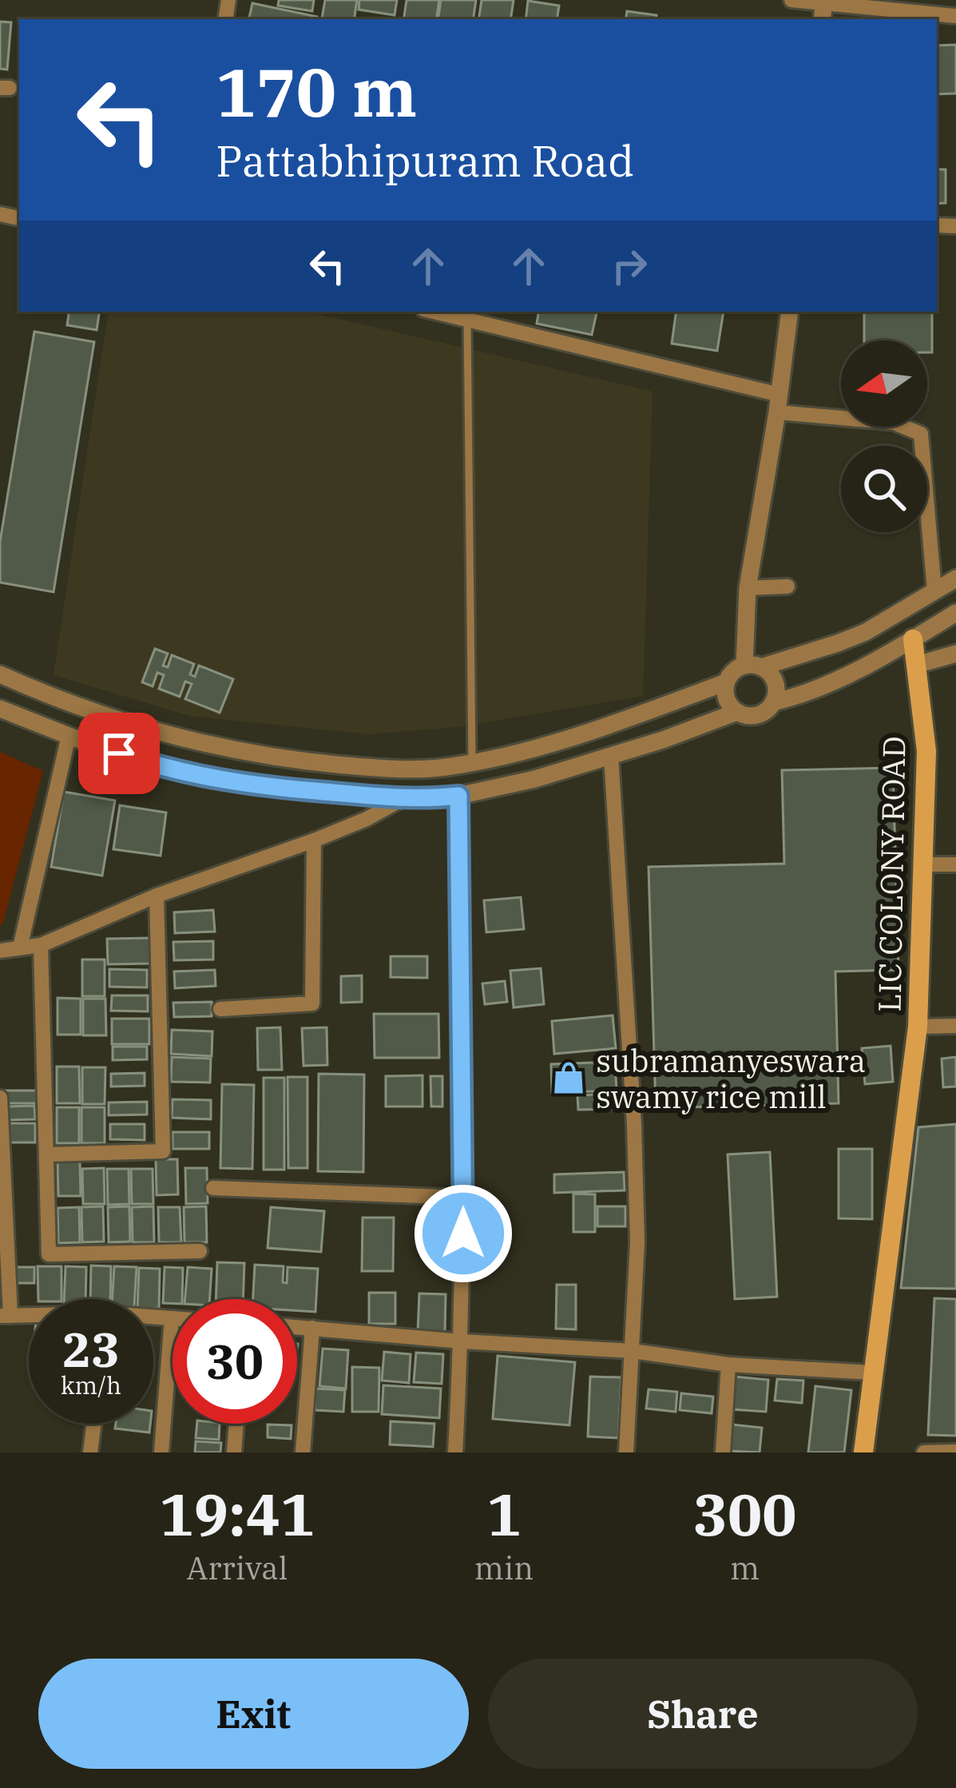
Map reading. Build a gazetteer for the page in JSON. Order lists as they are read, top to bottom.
{
  "streets": {
    "main road": ["LIC COLONY ROAD"]
  },
  "places": {
    "shop": ["subramanyeswara swamy rice mill"]
  },
  "north": "left",
  "page": {
    "turn": ["170 m", "Pattabhipuram Road"],
    "speed": "23 km/h",
    "limit": "30",
    "eta": [
      "19:41",
      "Arrival",
      "1",
      "min",
      "300",
      "m"
    ],
    "buttons": ["Exit", "Share"]
  }
}
